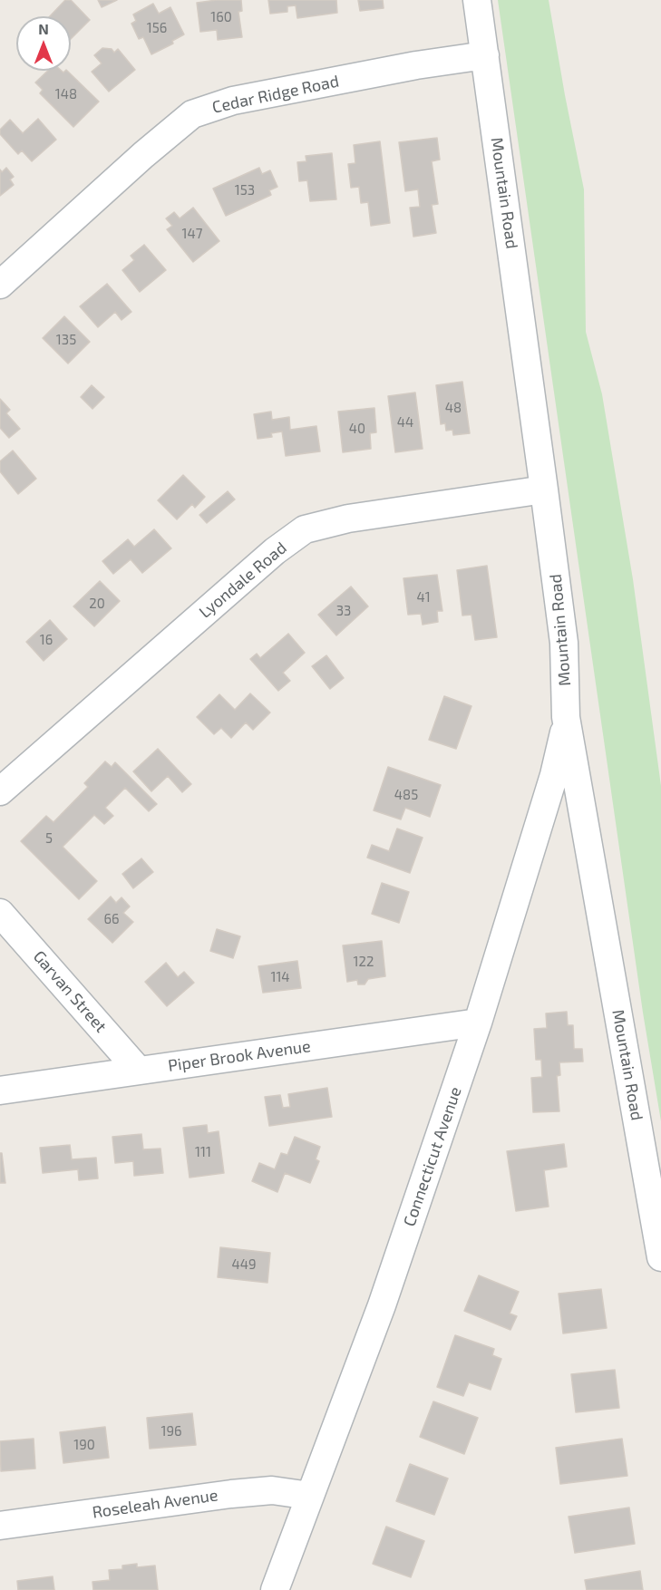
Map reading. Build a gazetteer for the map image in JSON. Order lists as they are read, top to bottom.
{
  "streets": {
    "street": [
      "Cedar Ridge Road",
      "Mountain Road",
      "Lyondale Road",
      "Garvan Street",
      "Piper Brook Avenue",
      "Connecticut Avenue",
      "Roseleah Avenue"
    ]
  },
  "crossings": [
    ["Cedar Ridge Road", "Mountain Road"],
    ["Mountain Road", "Lyondale Road"],
    ["Mountain Road", "Connecticut Avenue"],
    ["Garvan Street", "Piper Brook Avenue"],
    ["Piper Brook Avenue", "Connecticut Avenue"],
    ["Connecticut Avenue", "Roseleah Avenue"]
  ],
  "house_numbers": [
    "160",
    "156",
    "148",
    "153",
    "147",
    "135",
    "48",
    "44",
    "40",
    "41",
    "20",
    "33",
    "16",
    "485",
    "5",
    "66",
    "122",
    "114",
    "111",
    "449",
    "196",
    "190"
  ],
  "north": "top"
}
